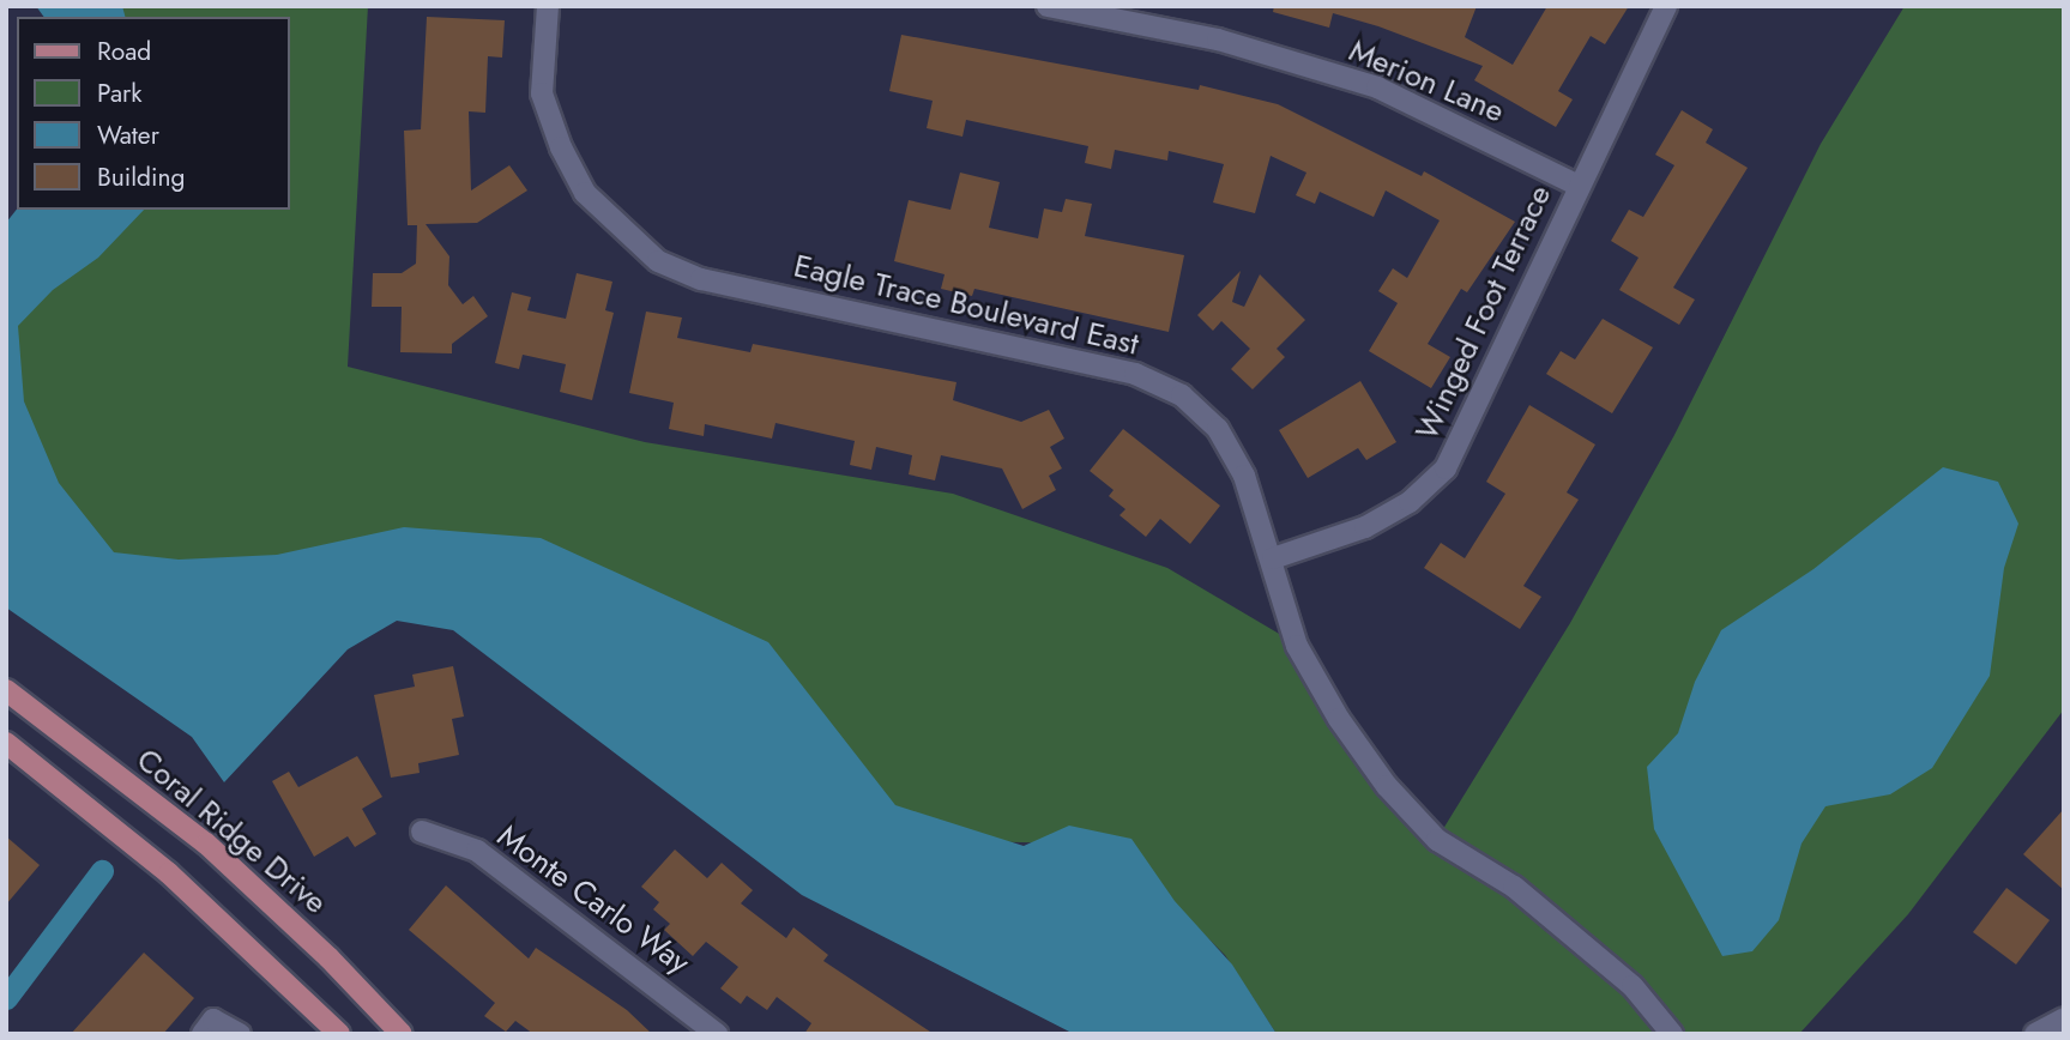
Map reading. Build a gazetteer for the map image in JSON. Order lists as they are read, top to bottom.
{
  "streets": {
    "main road": ["Coral Ridge Drive"],
    "street": [
      "Merion Lane",
      "Eagle Trace Boulevard East",
      "Winged Foot Terrace",
      "Monte Carlo Way"
    ]
  },
  "crossings": [
    ["Merion Lane", "Winged Foot Terrace"],
    ["Eagle Trace Boulevard East", "Winged Foot Terrace"]
  ],
  "legend": [
    "Road",
    "Park",
    "Water",
    "Building"
  ]
}
